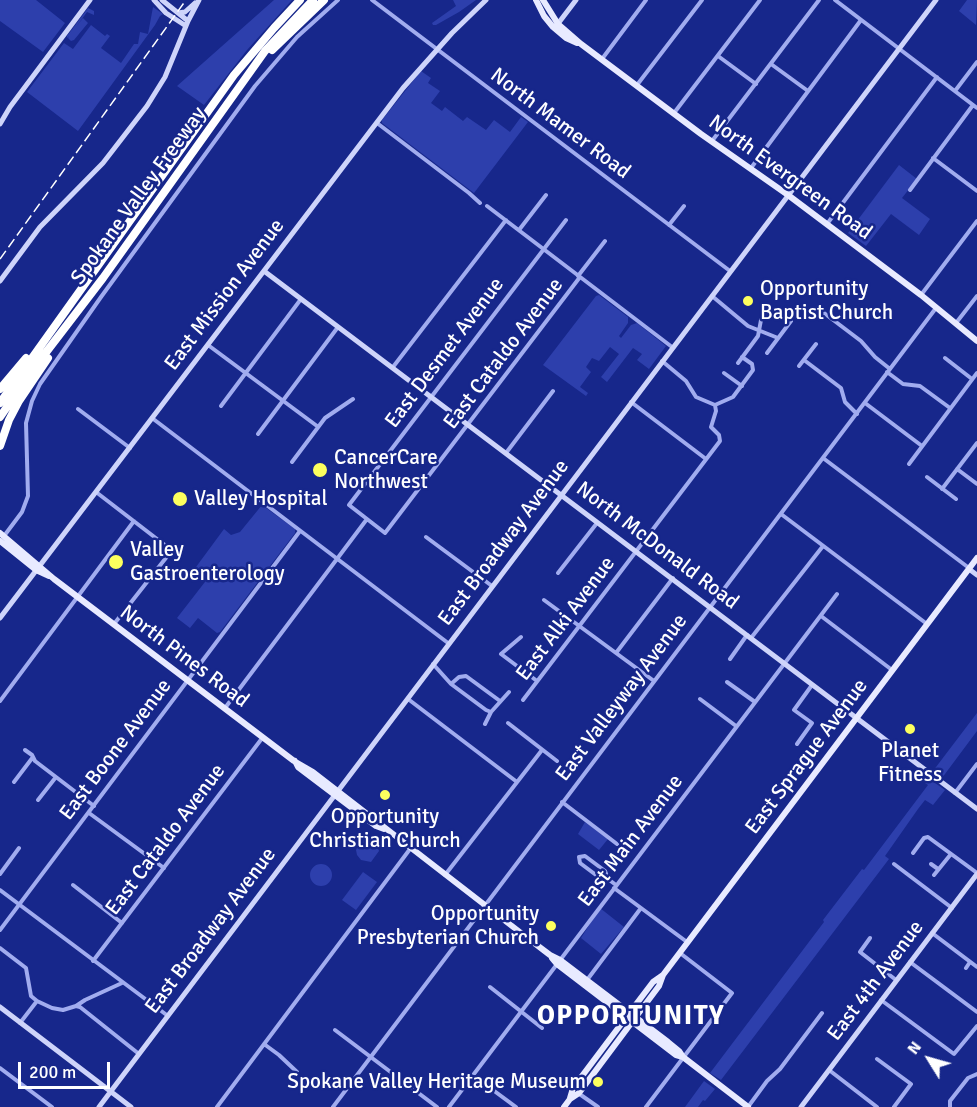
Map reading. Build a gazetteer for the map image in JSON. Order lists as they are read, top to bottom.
{
  "streets": {
    "highway": ["Spokane Valley Freeway"],
    "main road": ["North Evergreen Road", "North Pines Road", "East Sprague Avenue"],
    "street": [
      "North Mamer Road",
      "East Mission Avenue",
      "East Desmet Avenue",
      "East Cataldo Avenue",
      "East Broadway Avenue",
      "North McDonald Road",
      "East Alki Avenue",
      "East Valleyway Avenue",
      "East Boone Avenue",
      "East Main Avenue",
      "East 4th Avenue"
    ]
  },
  "crossings": [
    ["North Mamer Road", "East Mission Avenue"],
    ["North Mamer Road", "East Broadway Avenue"],
    ["North Evergreen Road", "East Broadway Avenue"],
    ["North Evergreen Road", "East Valleyway Avenue"],
    ["East Mission Avenue", "North McDonald Road"],
    ["East Mission Avenue", "North Pines Road"],
    ["East Desmet Avenue", "East Cataldo Avenue"],
    ["East Desmet Avenue", "North McDonald Road"],
    ["East Cataldo Avenue", "North McDonald Road"],
    ["East Cataldo Avenue", "North Pines Road"],
    ["East Broadway Avenue", "North McDonald Road"],
    ["East Broadway Avenue", "North Pines Road"],
    ["North McDonald Road", "East Alki Avenue"],
    ["North McDonald Road", "East Valleyway Avenue"],
    ["North McDonald Road", "East Sprague Avenue"],
    ["North McDonald Road", "East Main Avenue"],
    ["North Pines Road", "East Valleyway Avenue"],
    ["North Pines Road", "East Boone Avenue"],
    ["North Pines Road", "East Sprague Avenue"],
    ["North Pines Road", "East Main Avenue"]
  ],
  "districts": ["OPPORTUNITY"],
  "places": [
    "Opportunity Baptist Church",
    "CancerCare Northwest",
    "Valley Hospital",
    "Valley Gastroenterology",
    "Planet Fitness",
    "Opportunity Christian Church",
    "Opportunity Presbyterian Church",
    "Spokane Valley Heritage Museum"
  ],
  "scale_bar": "200 m",
  "north": "top left"
}
